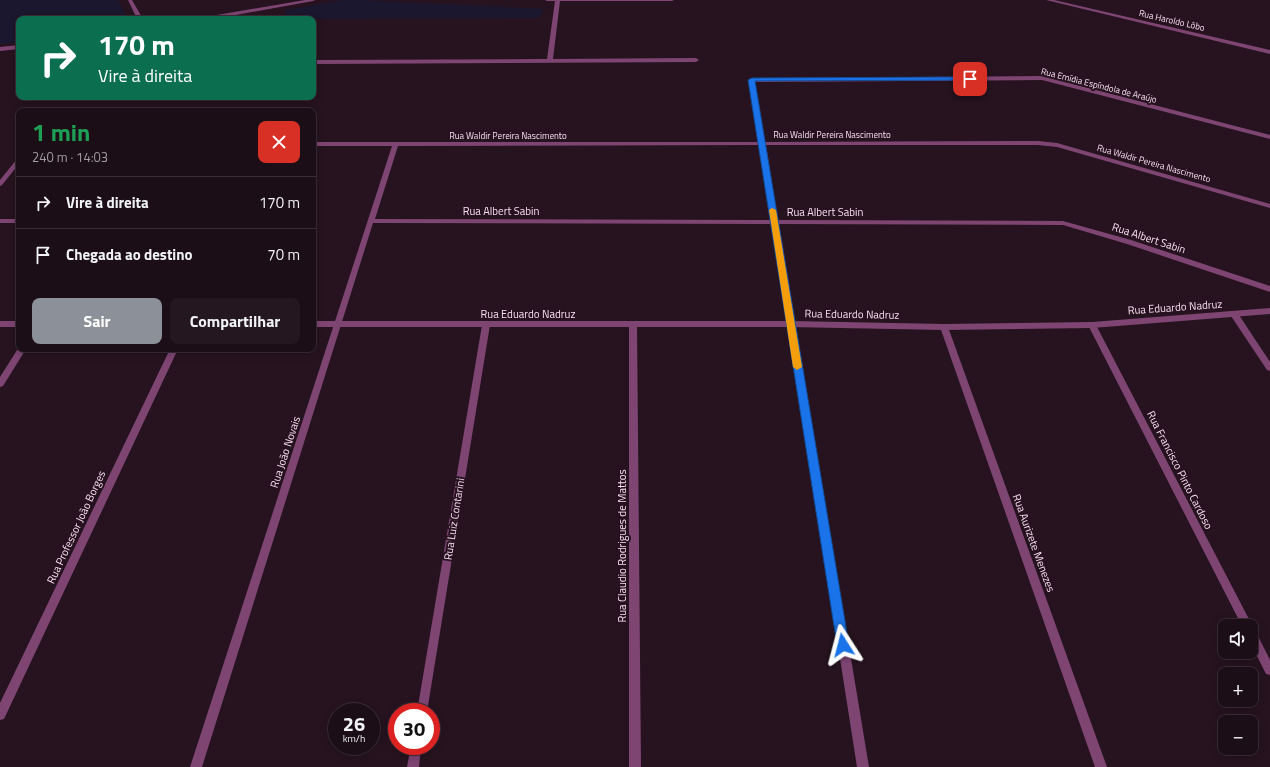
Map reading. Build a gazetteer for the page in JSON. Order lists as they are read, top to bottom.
{
  "streets": {
    "street": [
      "Rua Haroldo Lôbo",
      "Rua Emídia Espíndola de Araújo",
      "Rua Waldir Pereira Nascimento",
      "Rua Albert Sabin",
      "Rua Eduardo Nadruz",
      "Rua João Novais",
      "Rua Francisco Pinto Cardoso",
      "Rua Luiz Contarini",
      "Rua Professor João Borges",
      "Rua Aurizete Menezes",
      "Rua Claudio Rodrigues de Mattos"
    ]
  },
  "crossings": [
    ["Rua Emídia Espíndola de Araújo", "Rua Waldir Pereira Nascimento"],
    ["Rua Waldir Pereira Nascimento", "Rua João Novais"],
    ["Rua Albert Sabin", "Rua João Novais"],
    ["Rua Eduardo Nadruz", "Rua João Novais"],
    ["Rua Eduardo Nadruz", "Rua Francisco Pinto Cardoso"],
    ["Rua Eduardo Nadruz", "Rua Luiz Contarini"],
    ["Rua Eduardo Nadruz", "Rua Aurizete Menezes"],
    ["Rua Eduardo Nadruz", "Rua Claudio Rodrigues de Mattos"]
  ],
  "page": {
    "turn": ["170 m", "Vire à direita"],
    "heading": ["1 min", "240 m · 14:03"],
    "list": [
      {
        "name": "Vire à direita",
        "value": "170 m"
      },
      {
        "name": "Chegada ao destino",
        "value": "70 m"
      }
    ],
    "buttons": ["Sair", "Compartilhar"],
    "map_buttons": ["+", "−"],
    "speed": "26 km/h",
    "limit": "30"
  }
}
